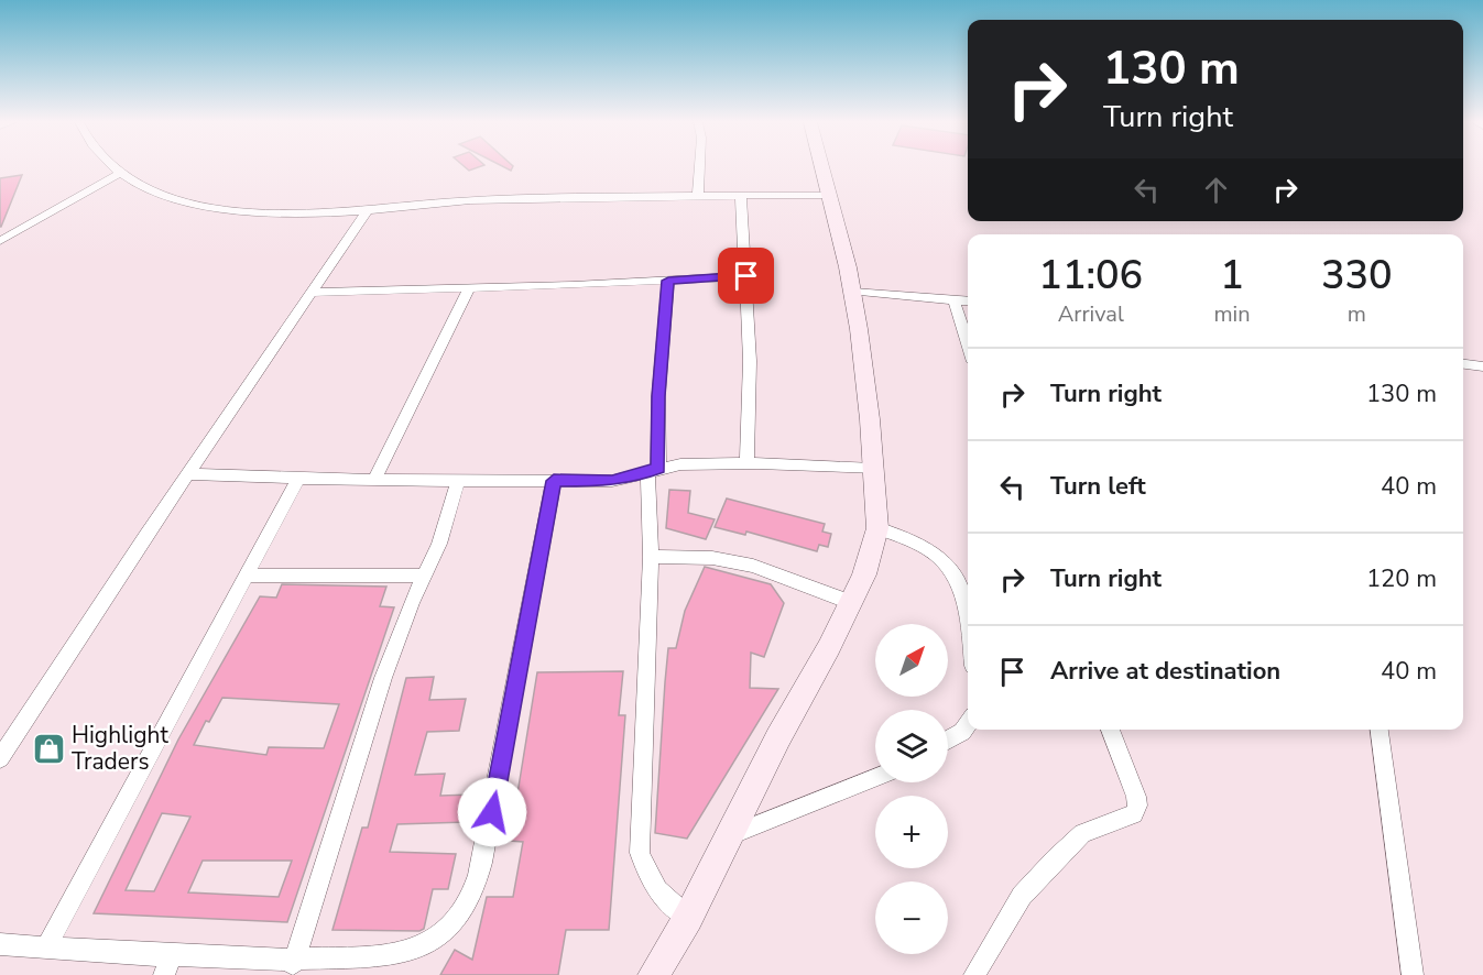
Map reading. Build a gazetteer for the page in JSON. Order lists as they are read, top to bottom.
{
  "places": {
    "shop": ["Highlight Traders"]
  },
  "north": "top right",
  "page": {
    "turn": ["130 m", "Turn right"],
    "eta": [
      "11:06",
      "Arrival",
      "1",
      "min",
      "330",
      "m"
    ],
    "list": [
      {
        "name": "Turn right",
        "value": "130 m"
      },
      {
        "name": "Turn left",
        "value": "40 m"
      },
      {
        "name": "Turn right",
        "value": "120 m"
      },
      {
        "name": "Arrive at destination",
        "value": "40 m"
      }
    ],
    "map_buttons": ["+", "−"]
  }
}
